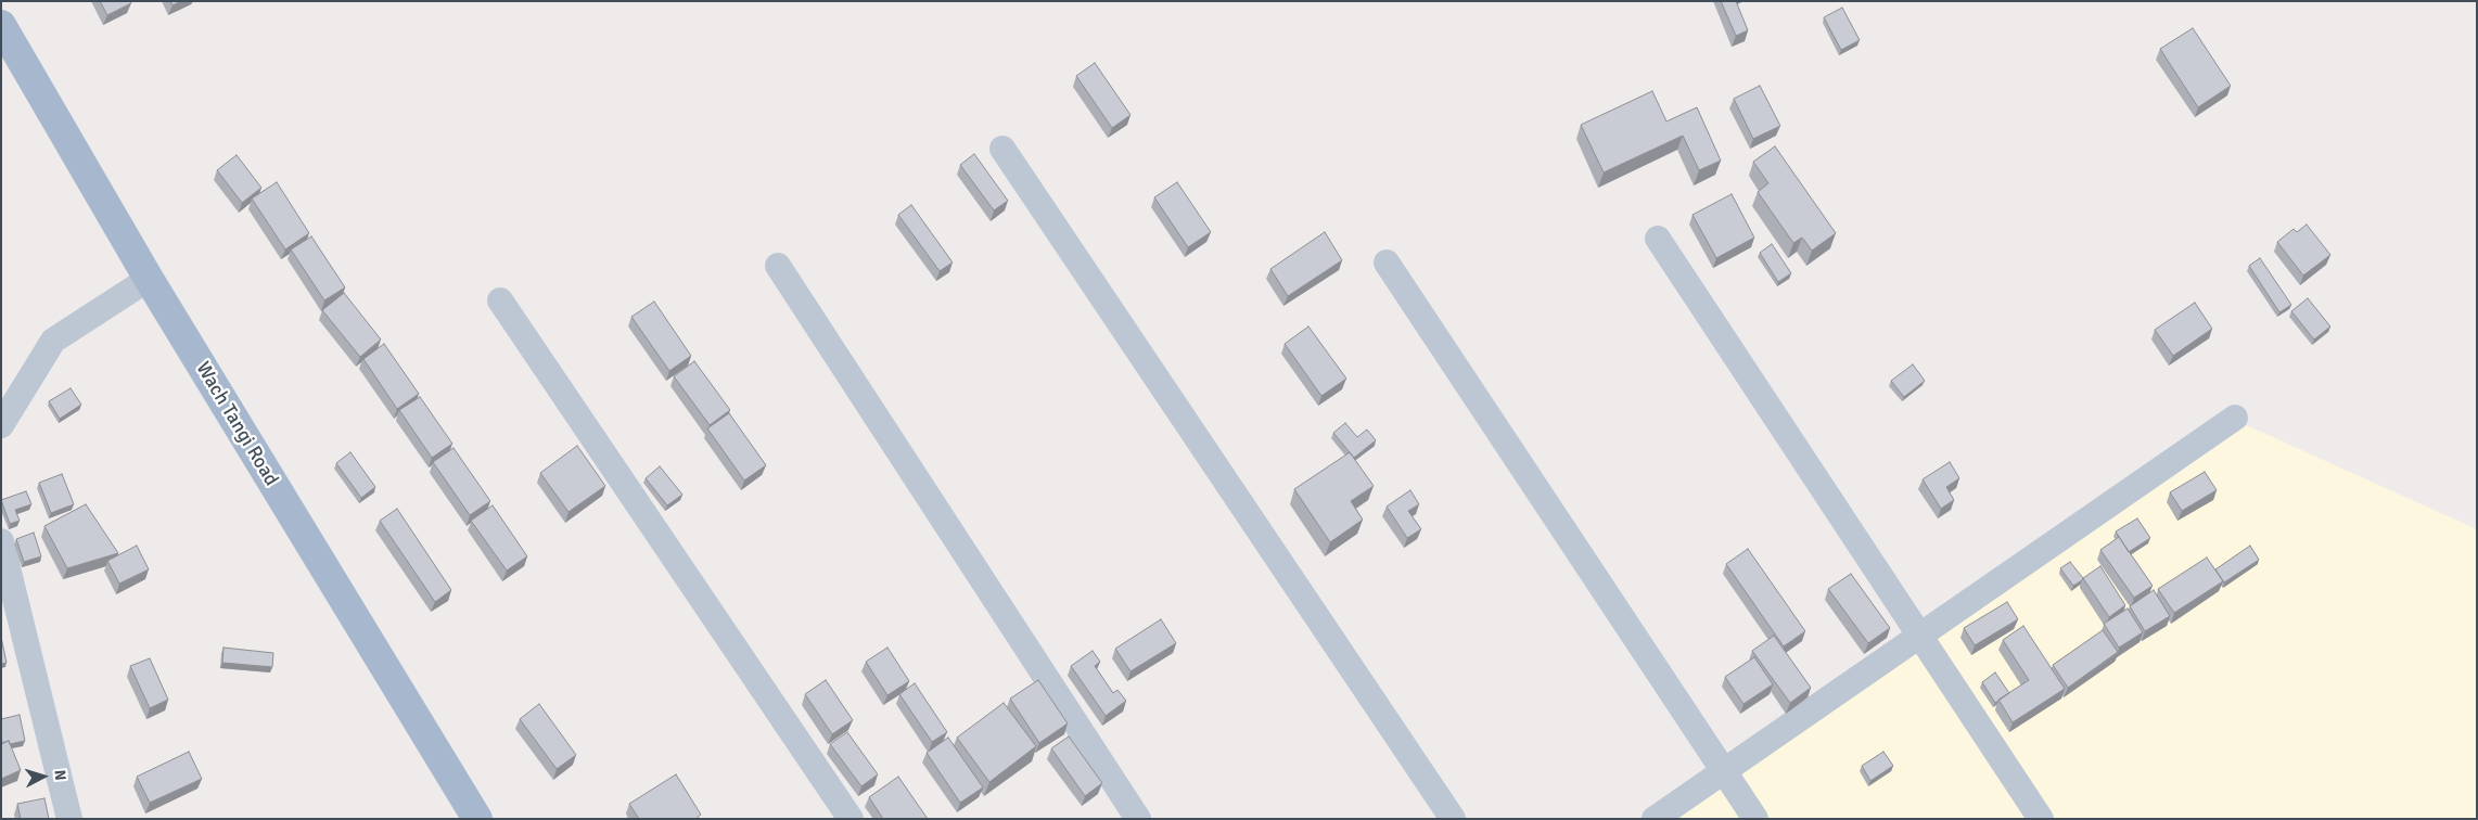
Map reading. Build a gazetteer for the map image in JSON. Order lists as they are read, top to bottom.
{
  "streets": {
    "main road": ["Wach Tangi Road"]
  },
  "north": "right"
}
